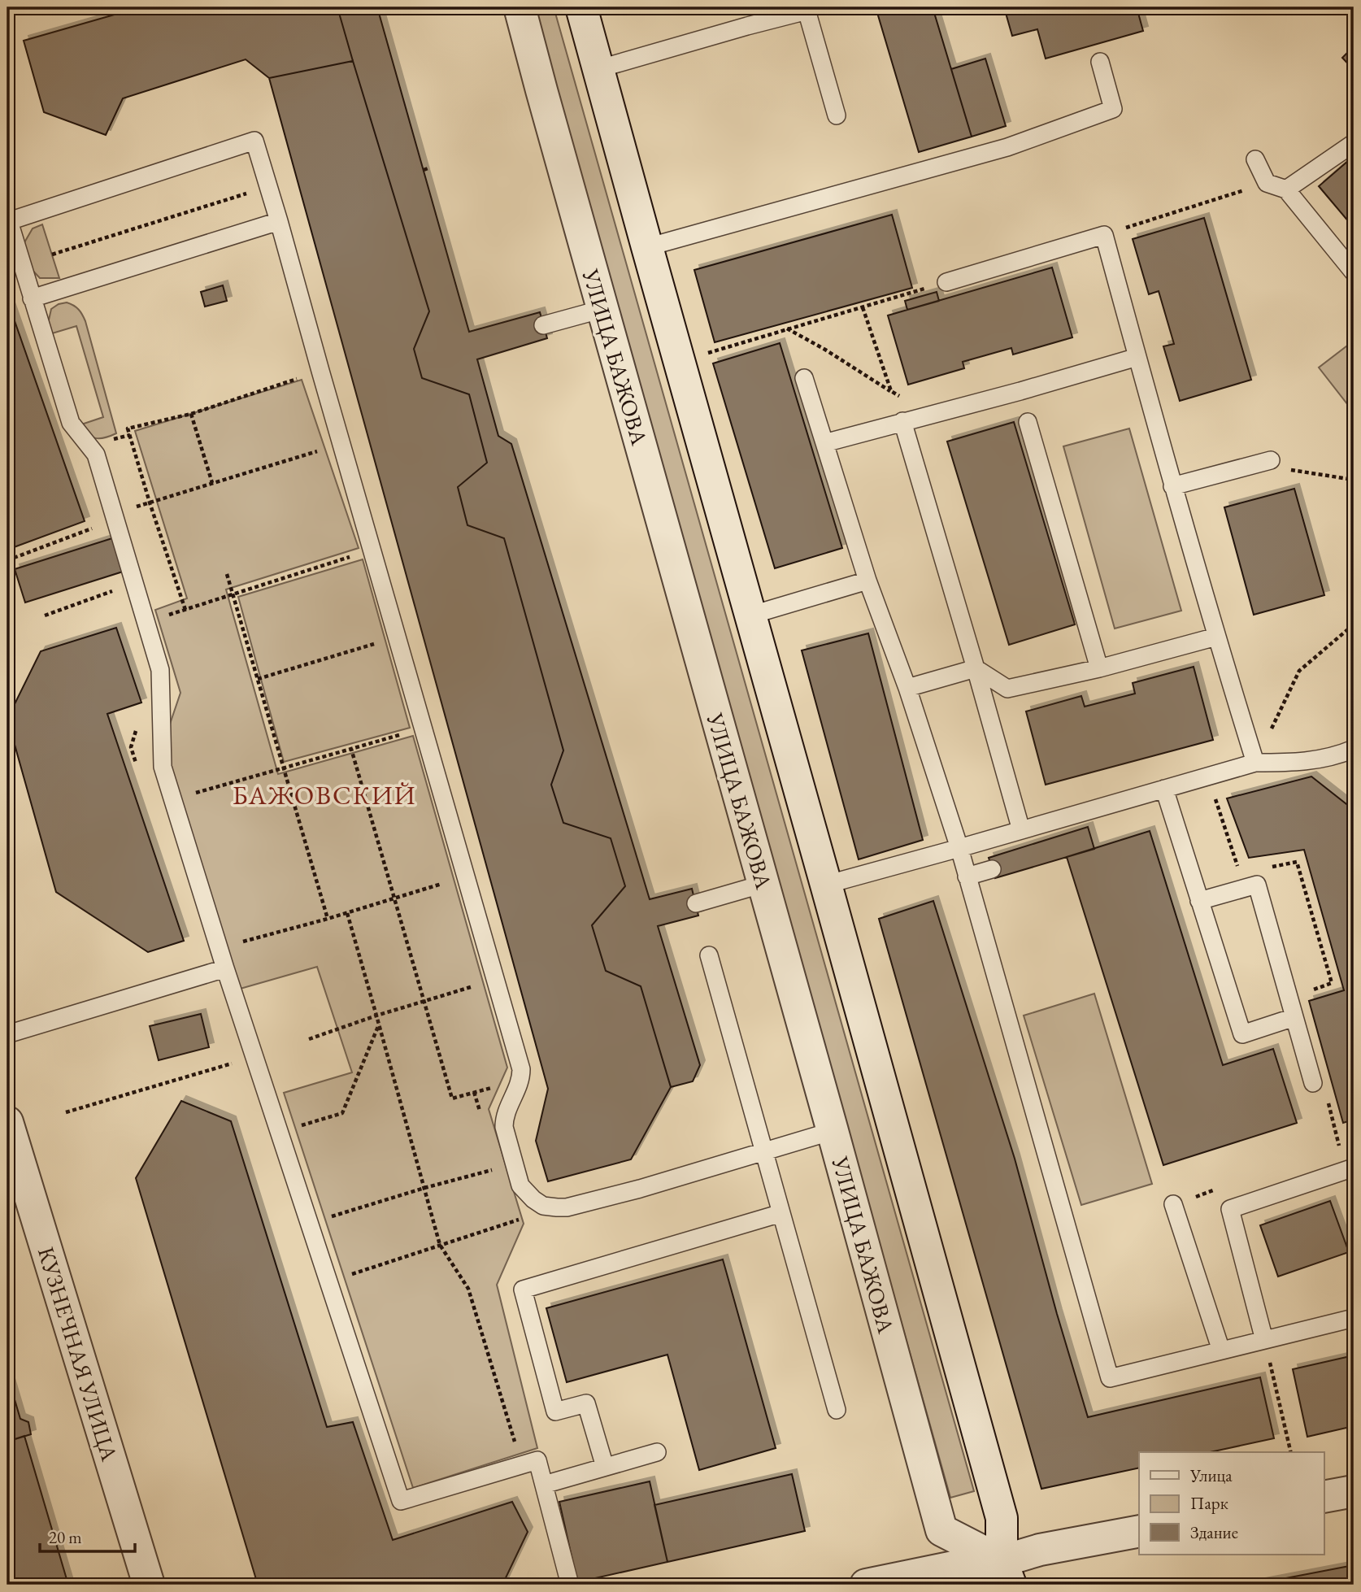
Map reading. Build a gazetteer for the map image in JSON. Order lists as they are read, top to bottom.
{
  "streets": {
    "street": ["УЛИЦА БАЖОВА", "КУЗНЕЧНАЯ УЛИЦА"]
  },
  "districts": ["БАЖОВСКИЙ"],
  "legend": ["Улица", "Парк", "Здание"],
  "scale_bar": "20 m"
}
